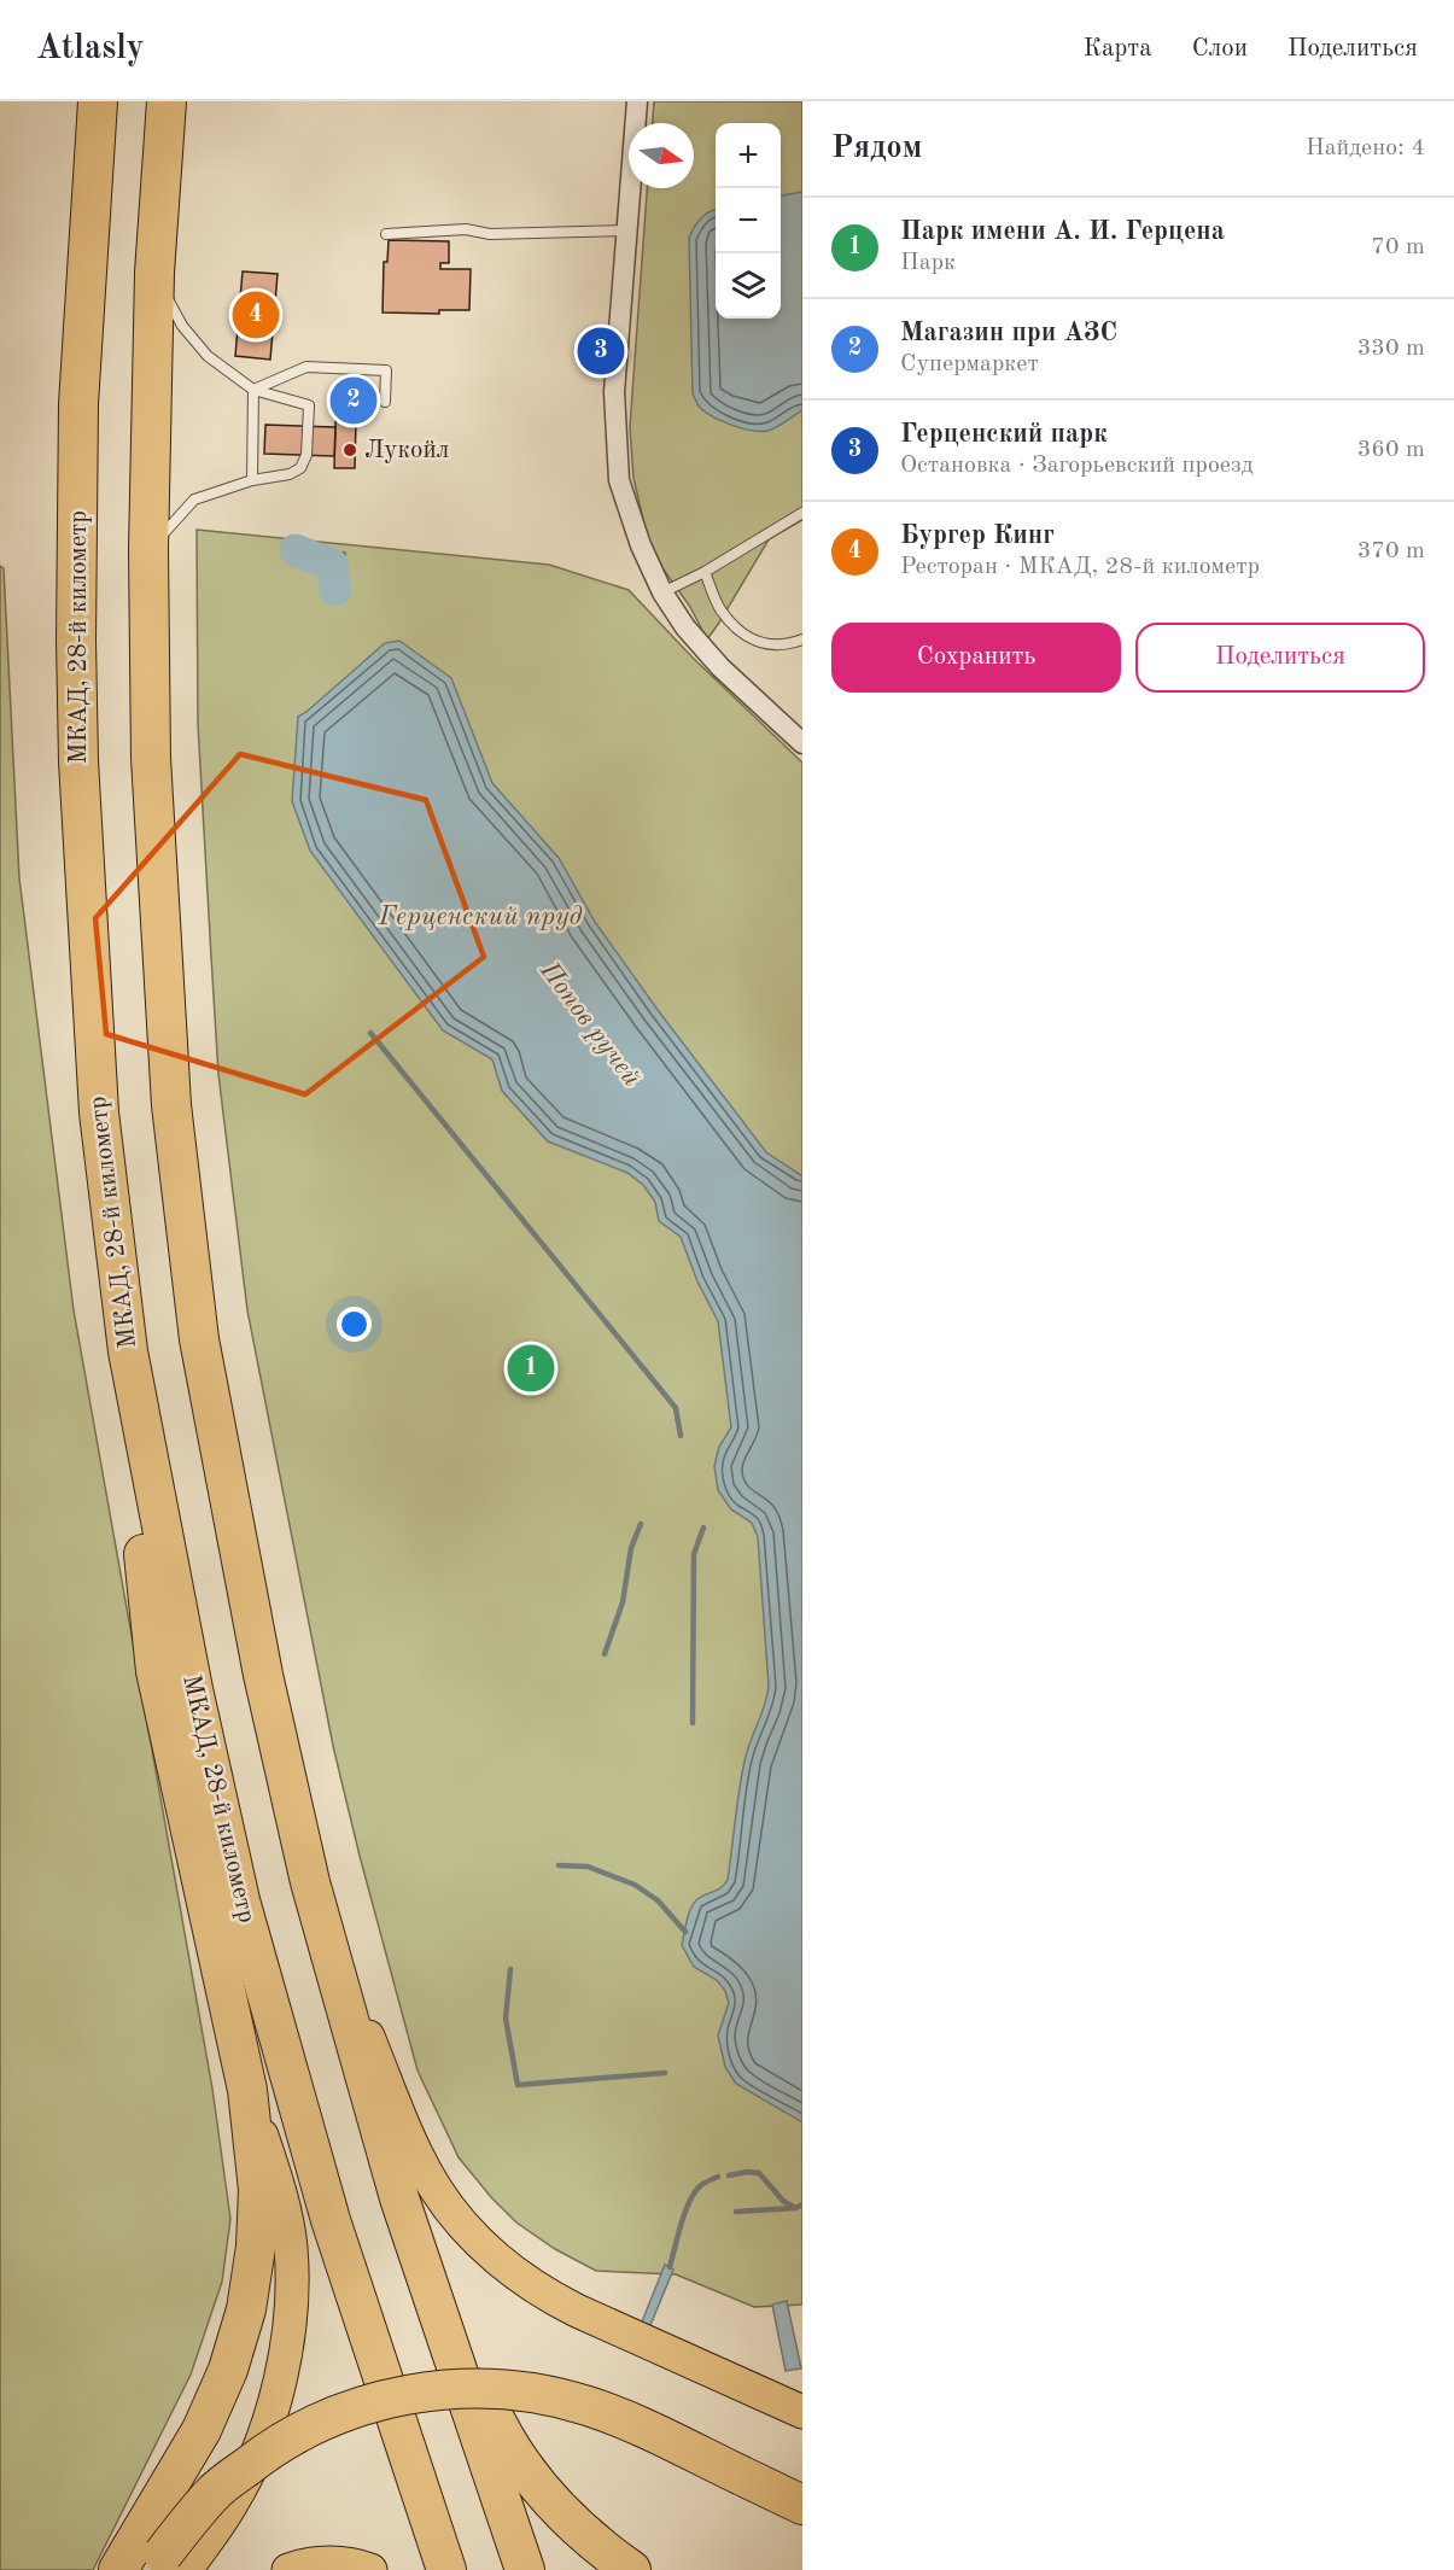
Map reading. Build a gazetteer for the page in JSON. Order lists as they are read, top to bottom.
{
  "streets": {
    "highway": ["МКАД, 28-й километр"]
  },
  "water": ["Герценский пруд", "Попов ручей"],
  "places": ["Лукойл"],
  "north": "right",
  "page": {
    "header": "Atlasly",
    "nav": ["Карта", "Слои", "Поделиться"],
    "heading": ["Рядом", "Найдено: 4"],
    "map_buttons": ["+", "−"],
    "list": [
      {
        "mark": "1",
        "name": "Парк имени А. И. Герцена",
        "note": "Парк",
        "value": "70 m"
      },
      {
        "mark": "2",
        "name": "Магазин при АЗС",
        "note": "Супермаркет",
        "value": "330 m"
      },
      {
        "mark": "3",
        "name": "Герценский парк",
        "note": "Остановка · Загорьевский проезд",
        "value": "360 m"
      },
      {
        "mark": "4",
        "name": "Бургер Кинг",
        "note": "Ресторан · МКАД, 28-й километр",
        "value": "370 m"
      }
    ],
    "pins": [
      "4",
      "3",
      "2",
      "1"
    ],
    "buttons": ["Сохранить", "Поделиться"]
  }
}
